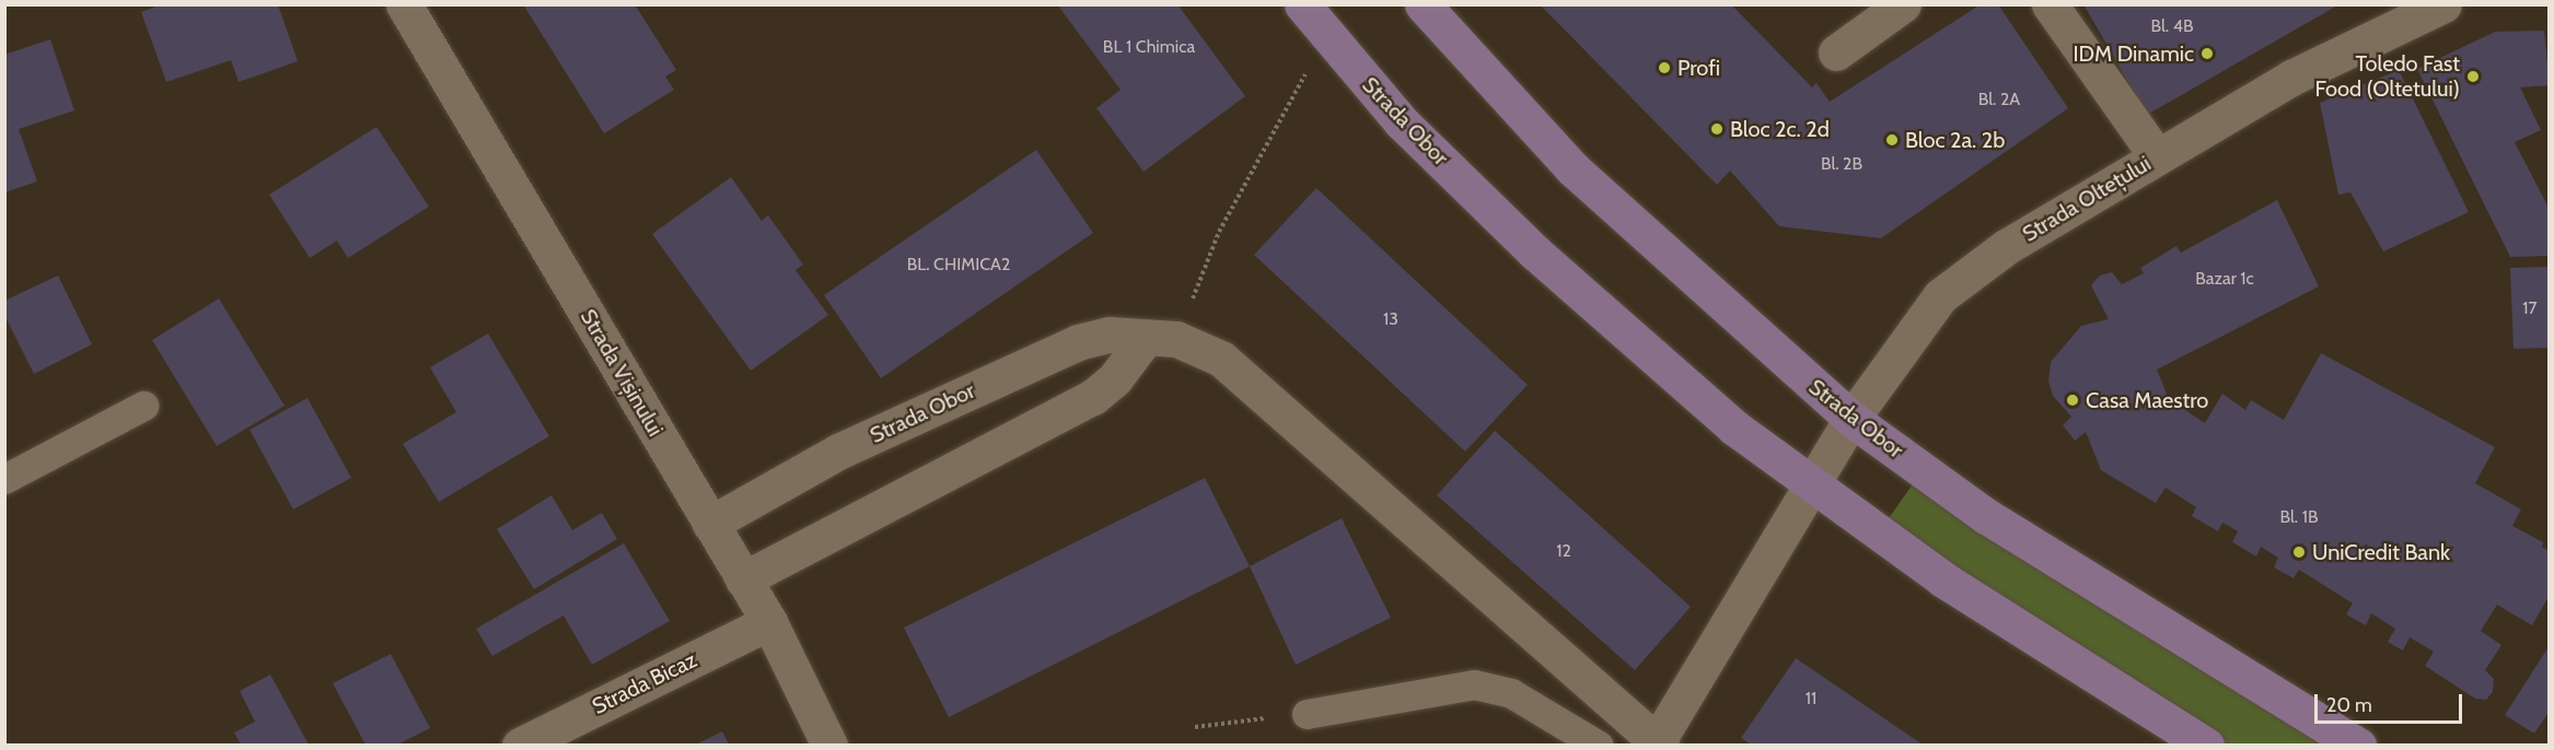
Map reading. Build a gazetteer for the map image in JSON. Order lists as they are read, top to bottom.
{
  "streets": {
    "main road": ["Strada Obor"],
    "street": ["Strada Oltețului", "Strada Vișinului", "Strada Bicaz"]
  },
  "crossings": [
    ["Strada Obor", "Strada Oltețului"],
    ["Strada Obor", "Strada Vișinului"],
    ["Strada Vișinului", "Strada Bicaz"]
  ],
  "places": [
    "IDM Dinamic",
    "Profi",
    "Toledo Fast Food (Oltetului)",
    "Bloc 2c. 2d",
    "Bloc 2a. 2b",
    "Casa Maestro",
    "UniCredit Bank"
  ],
  "house_numbers": [
    "Bl. 4B",
    "BL 1 Chimica",
    "Bl. 2A",
    "Bl. 2B",
    "BL. CHIMICA2",
    "Bazar 1c",
    "17",
    "13",
    "Bl. 1B",
    "12",
    "11"
  ],
  "scale_bar": "20 m"
}
